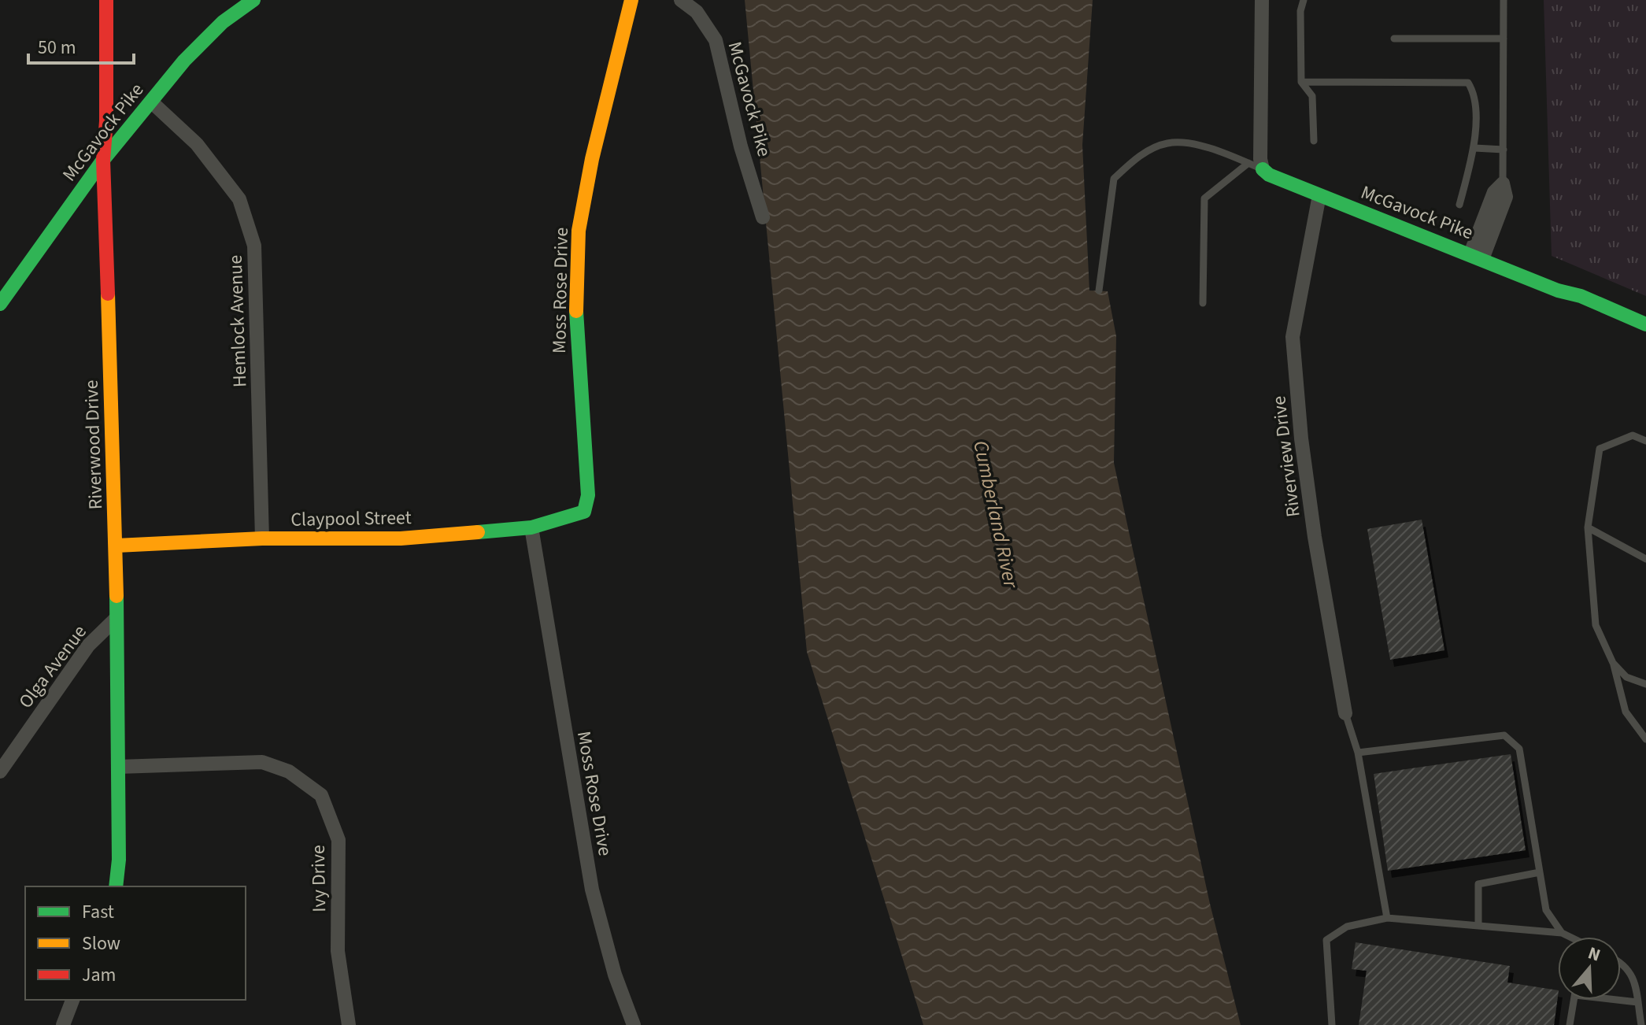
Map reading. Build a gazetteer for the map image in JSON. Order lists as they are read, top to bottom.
{
  "streets": {
    "street": [
      "McGavock Pike",
      "Moss Rose Drive",
      "Hemlock Avenue",
      "Riverwood Drive",
      "Riverview Drive",
      "Claypool Street",
      "Olga Avenue",
      "Ivy Drive"
    ]
  },
  "crossings": [
    ["McGavock Pike", "Hemlock Avenue"],
    ["McGavock Pike", "Riverwood Drive"],
    ["McGavock Pike", "Riverview Drive"],
    ["Moss Rose Drive", "Claypool Street"],
    ["Hemlock Avenue", "Claypool Street"],
    ["Riverwood Drive", "Claypool Street"],
    ["Riverwood Drive", "Olga Avenue"],
    ["Riverwood Drive", "Ivy Drive"]
  ],
  "water": ["Cumberland River"],
  "legend": ["Fast", "Slow", "Jam"],
  "scale_bar": "50 m",
  "north": "top"
}
